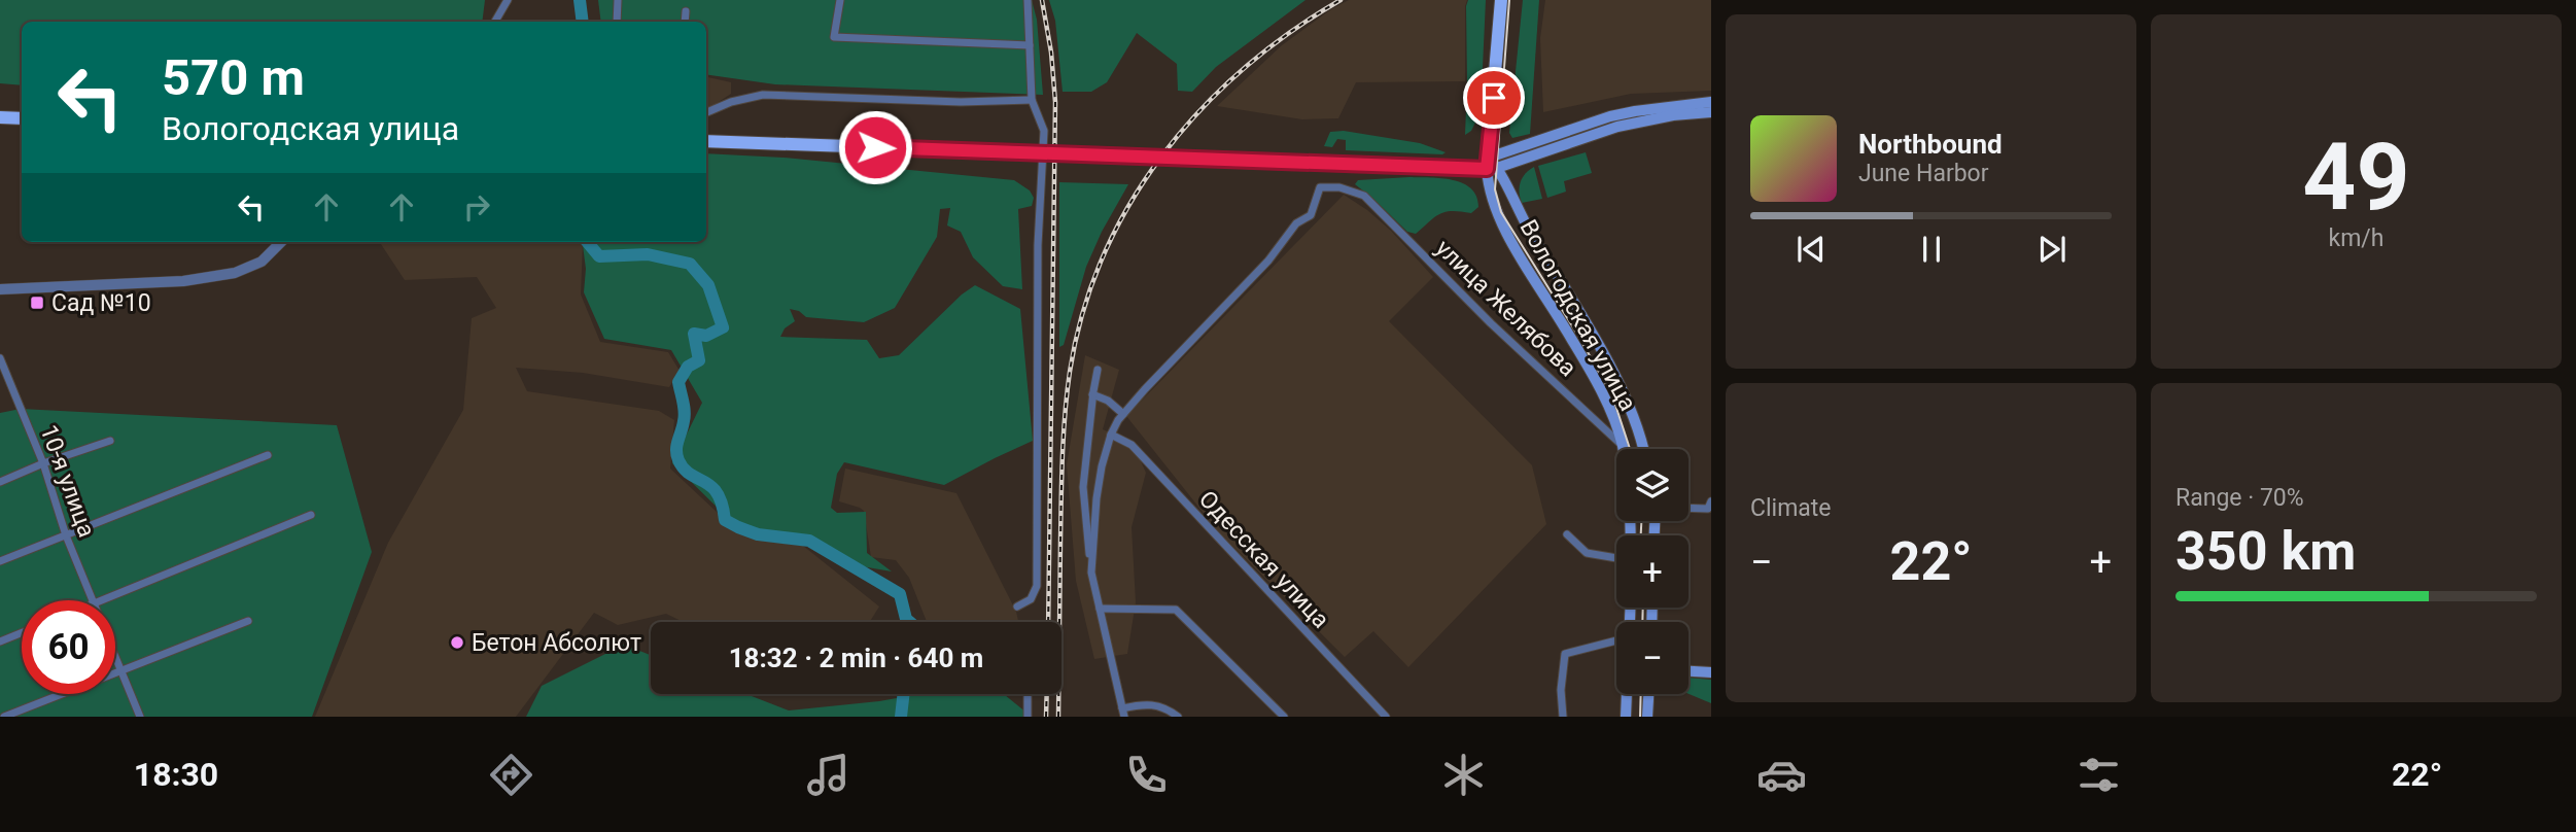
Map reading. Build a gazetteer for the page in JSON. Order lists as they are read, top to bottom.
{
  "streets": {
    "main road": ["Вологодская улица"],
    "street": ["улица Желябова", "10-я улица", "Одесская улица"]
  },
  "crossings": [
    ["улица Желябова", "Вологодская улица"]
  ],
  "places": {
    "transit": ["Сад №10"],
    "other": ["Бетон Абсолют"]
  },
  "page": {
    "tile": [
      ["49", "km/h"],
      "Climate",
      ["Range · 70%", "350 km"]
    ],
    "turn": ["570 m", "Вологодская улица"],
    "song": ["Northbound", "June Harbor"],
    "map_buttons": ["+", "−"],
    "heat": ["−", "22°", "+"],
    "limit": "60",
    "trip": "18:32 · 2 min · 640 m",
    "tabs": ["18:30", "22°"]
  }
}
